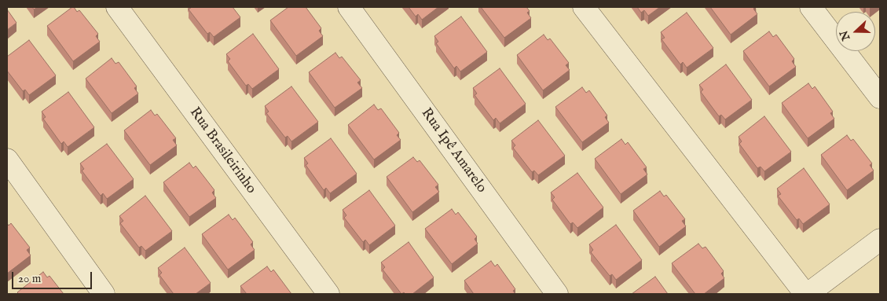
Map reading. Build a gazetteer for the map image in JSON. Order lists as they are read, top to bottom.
{
  "streets": {
    "street": ["Rua Brasileirinho", "Rua Ipê Amarelo"]
  },
  "scale_bar": "20 m",
  "north": "left"
}
